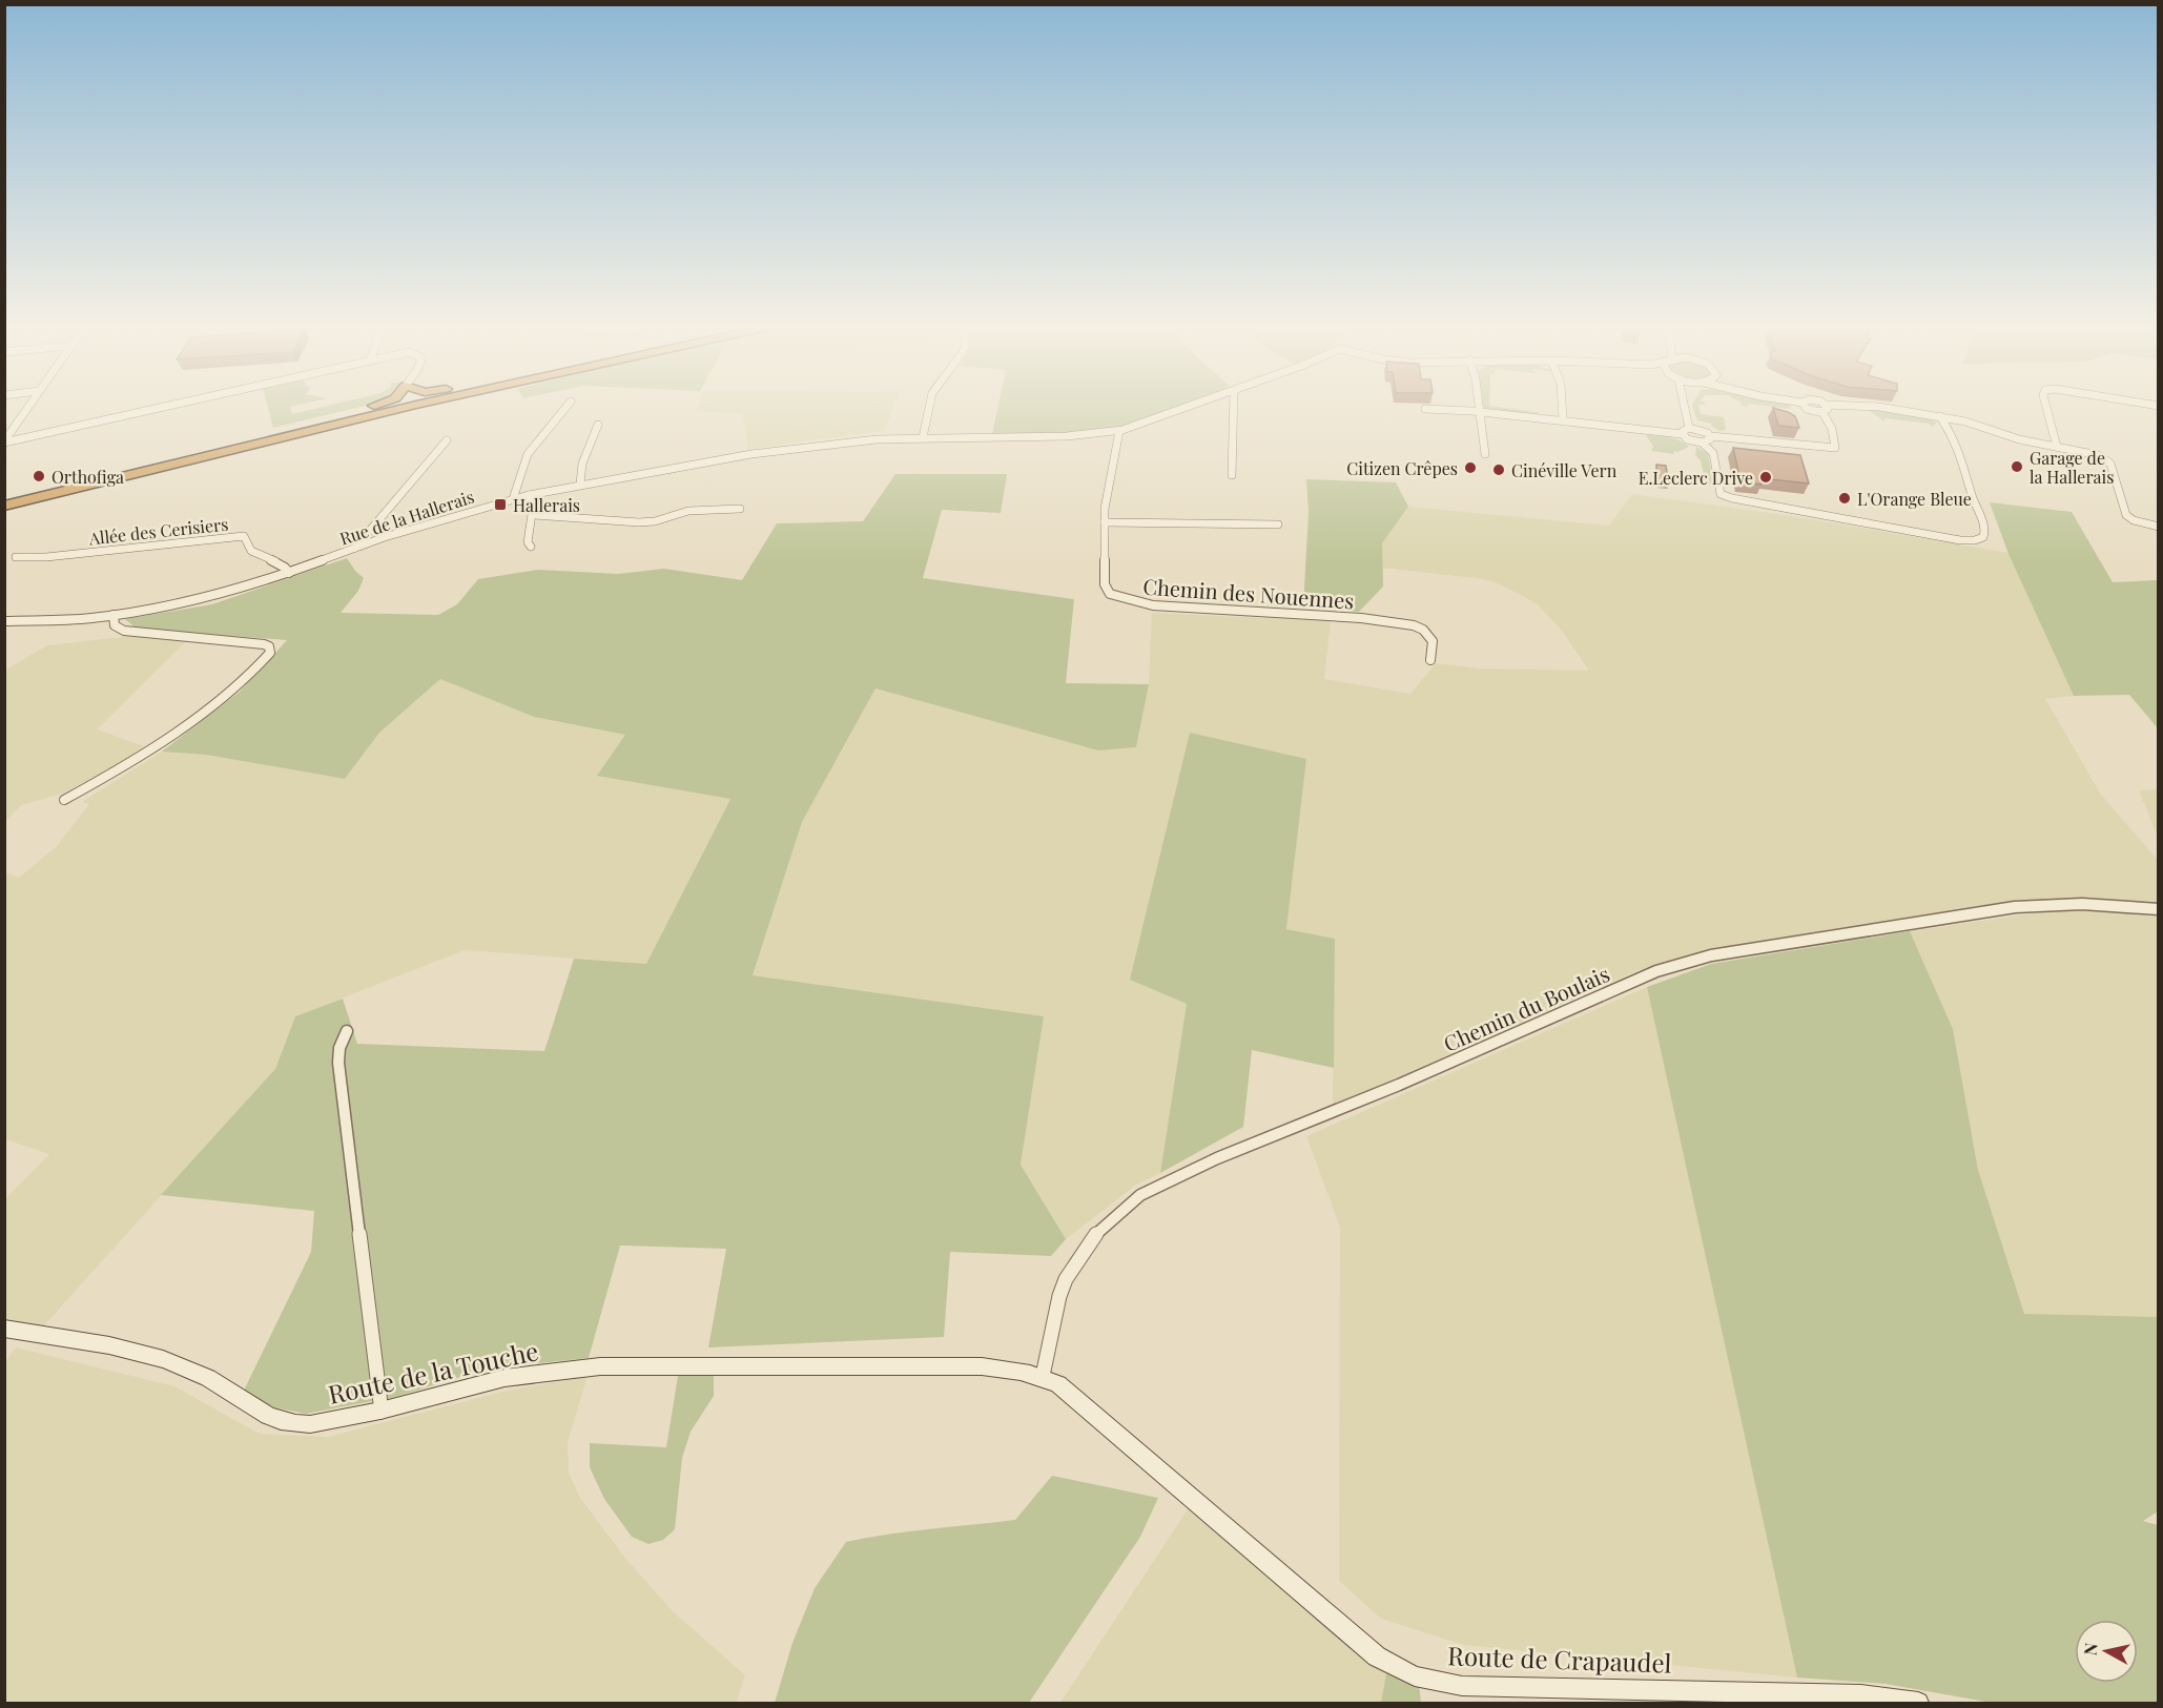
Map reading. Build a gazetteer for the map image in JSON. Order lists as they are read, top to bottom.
{
  "streets": {
    "street": [
      "Rue de la Hallerais",
      "Allée des Cerisiers",
      "Chemin des Nouennes",
      "Chemin du Boulais",
      "Route de la Touche",
      "Route de Crapaudel"
    ]
  },
  "crossings": [
    ["Rue de la Hallerais", "Allée des Cerisiers"],
    ["Rue de la Hallerais", "Chemin des Nouennes"],
    ["Chemin du Boulais", "Route de la Touche"],
    ["Chemin du Boulais", "Route de Crapaudel"],
    ["Route de la Touche", "Route de Crapaudel"]
  ],
  "places": {
    "other": [
      "Garage de la Hallerais",
      "Citizen Crêpes",
      "Cinéville Vern",
      "Orthofiga",
      "E.Leclerc Drive",
      "L'Orange Bleue"
    ],
    "transit": ["Hallerais"]
  },
  "north": "left"
}
